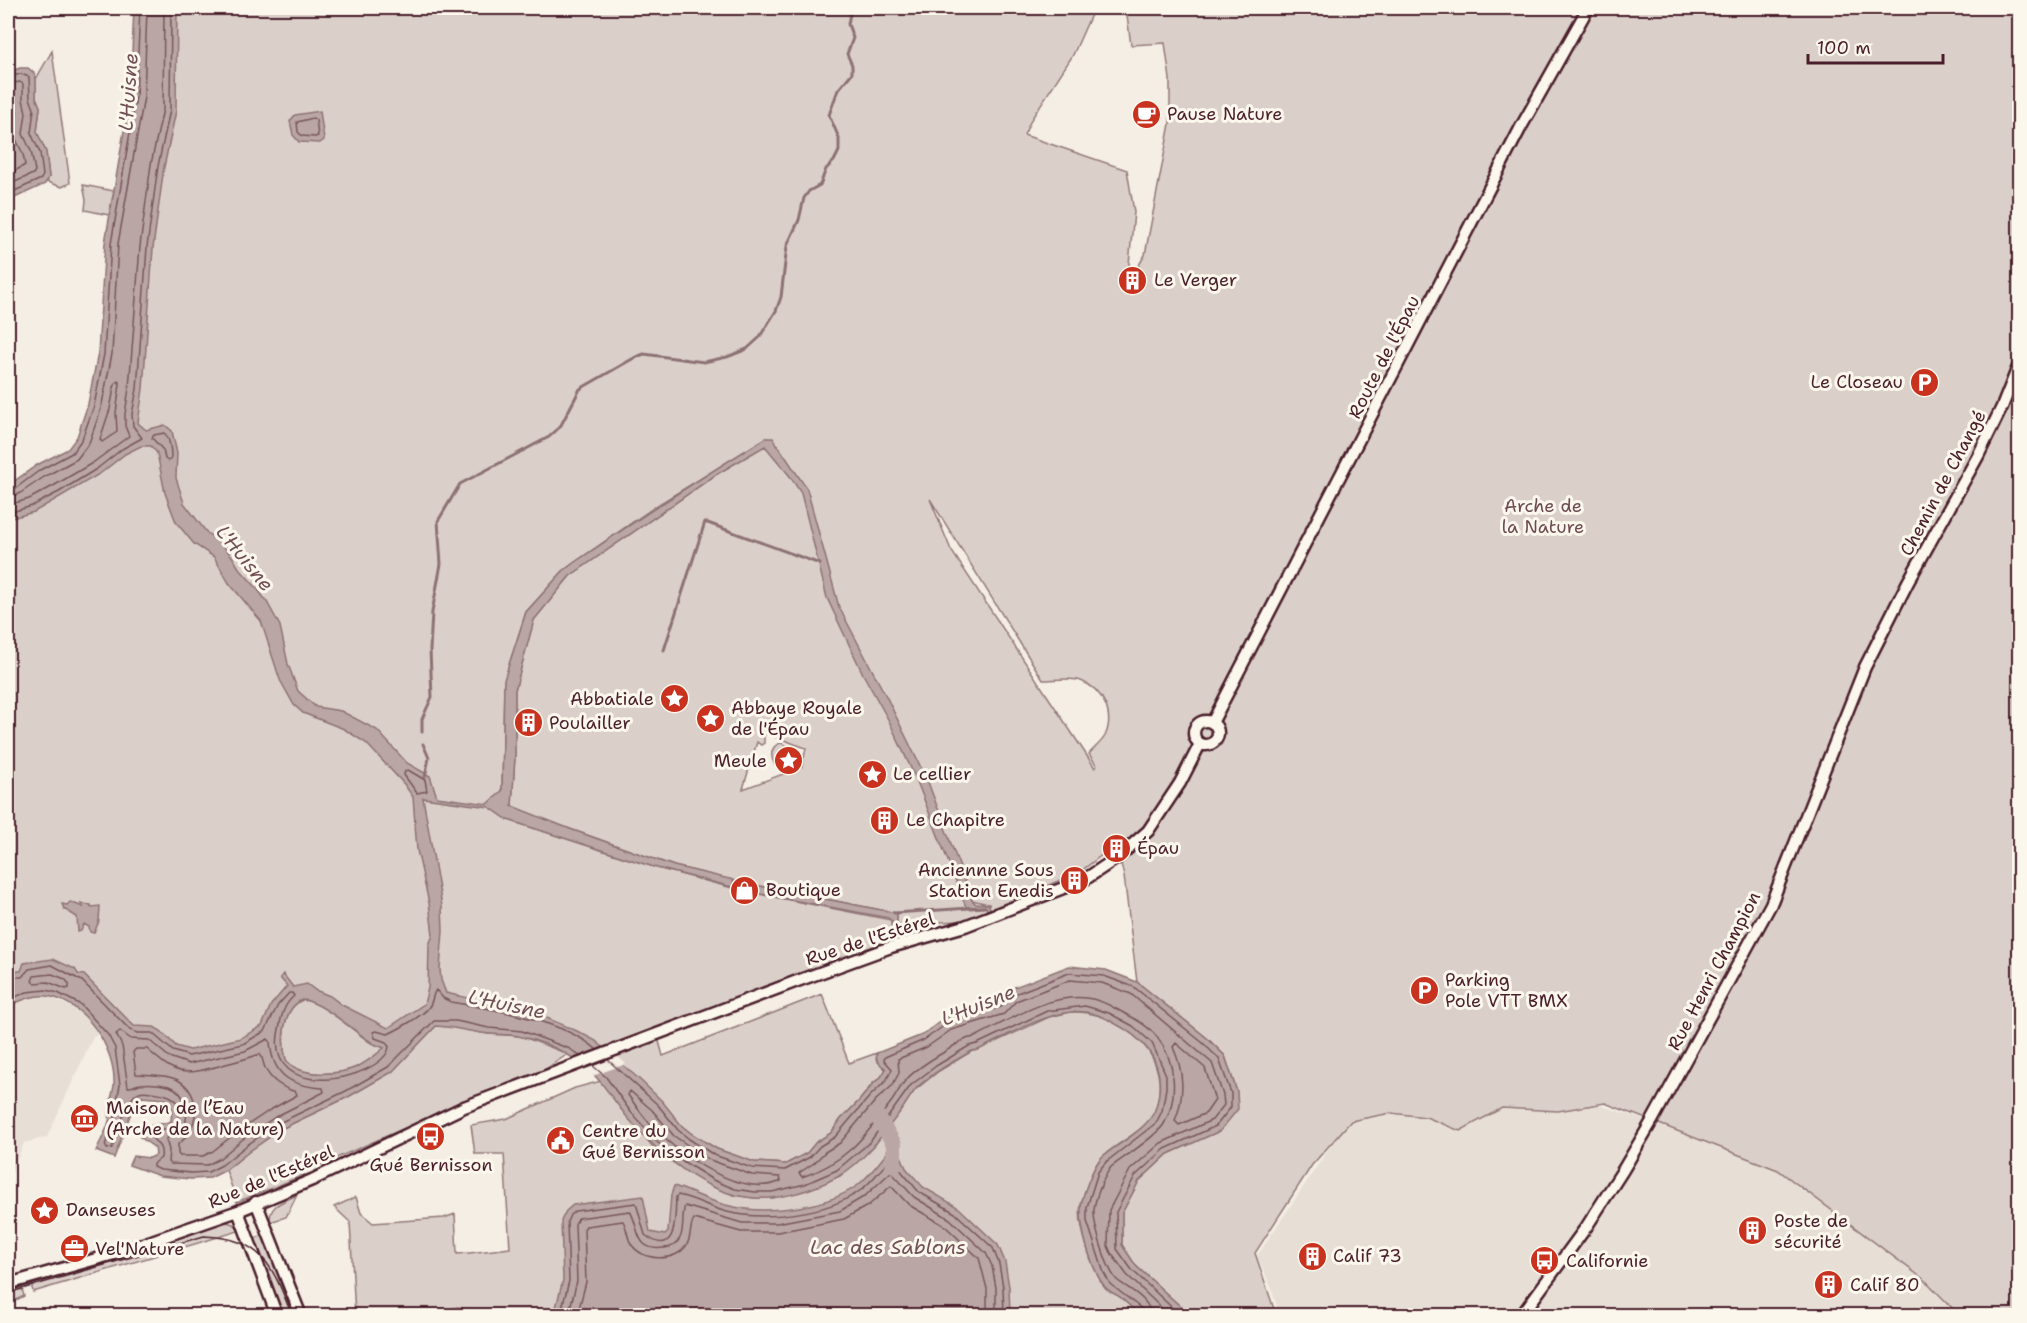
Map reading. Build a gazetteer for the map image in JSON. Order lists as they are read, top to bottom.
{
  "streets": {
    "street": [
      "Route de l'Épau",
      "Chemin de Changé",
      "Rue de l'Estérel",
      "Rue Henri Champion"
    ]
  },
  "crossings": [
    ["Route de l'Épau", "Rue de l'Estérel"],
    ["Chemin de Changé", "Rue Henri Champion"]
  ],
  "water": ["L'Huisne", "Lac des Sablons"],
  "parks": ["Arche de la Nature"],
  "places": {
    "cafe": ["Pause Nature"],
    "building": [
      "Le Verger",
      "Poulailler",
      "Le Chapitre",
      "Épau",
      "Anciennne Sous Station Enedis",
      "Poste de sécurité",
      "Calif 73",
      "Calif 80"
    ],
    "parking": ["Le Closeau", "Parking Pole VTT BMX"],
    "place": [
      "Abbatiale",
      "Abbaye Royale de l'Épau",
      "Meule",
      "Le cellier",
      "Danseuses"
    ],
    "shop": ["Boutique"],
    "museum": ["Maison de l’Eau (Arche de la Nature)"],
    "bus stop": ["Gué Bernisson", "Californie"],
    "public building": ["Centre du Gué Bernisson"],
    "office": ["Vel'Nature"]
  },
  "scale_bar": "100 m"
}
